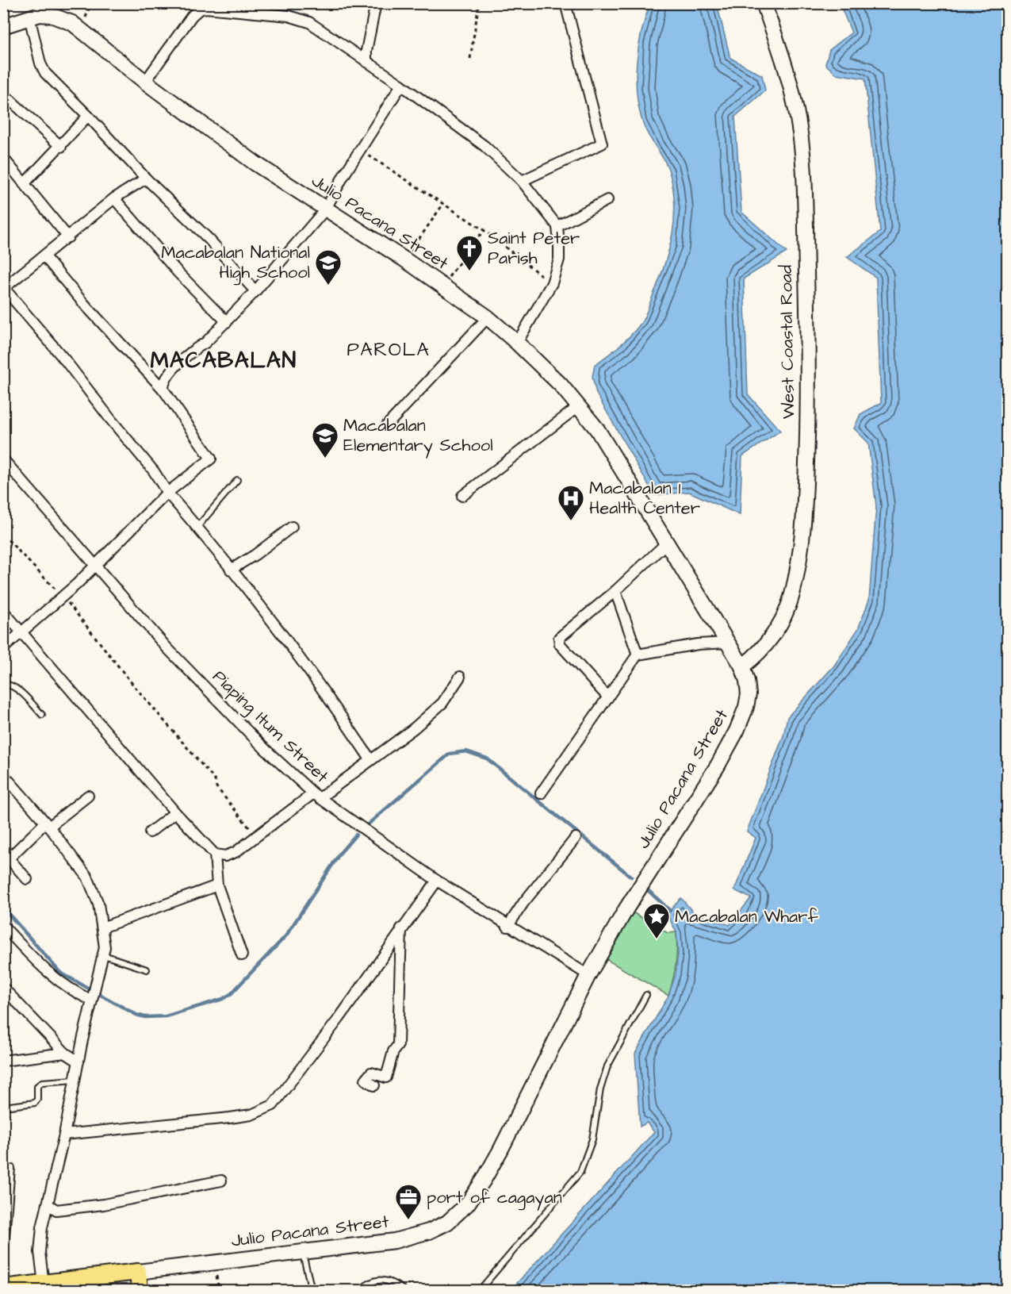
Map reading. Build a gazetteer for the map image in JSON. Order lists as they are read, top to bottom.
{
  "streets": {
    "main road": ["Julio Pacana Street", "West Coastal Road"],
    "street": ["Piaping Itum Street"]
  },
  "crossings": [
    ["Julio Pacana Street", "West Coastal Road"],
    ["Julio Pacana Street", "Piaping Itum Street"]
  ],
  "districts": ["PAROLA", "MACABALAN"],
  "places": {
    "church": ["Saint Peter Parish"],
    "school or university": ["Macabalan National High School", "Macabalan Elementary School"],
    "hospital": ["Macabalan 1 Health Center"],
    "place": ["Macabalan Wharf"],
    "office": ["port of cagayan"]
  }
}
